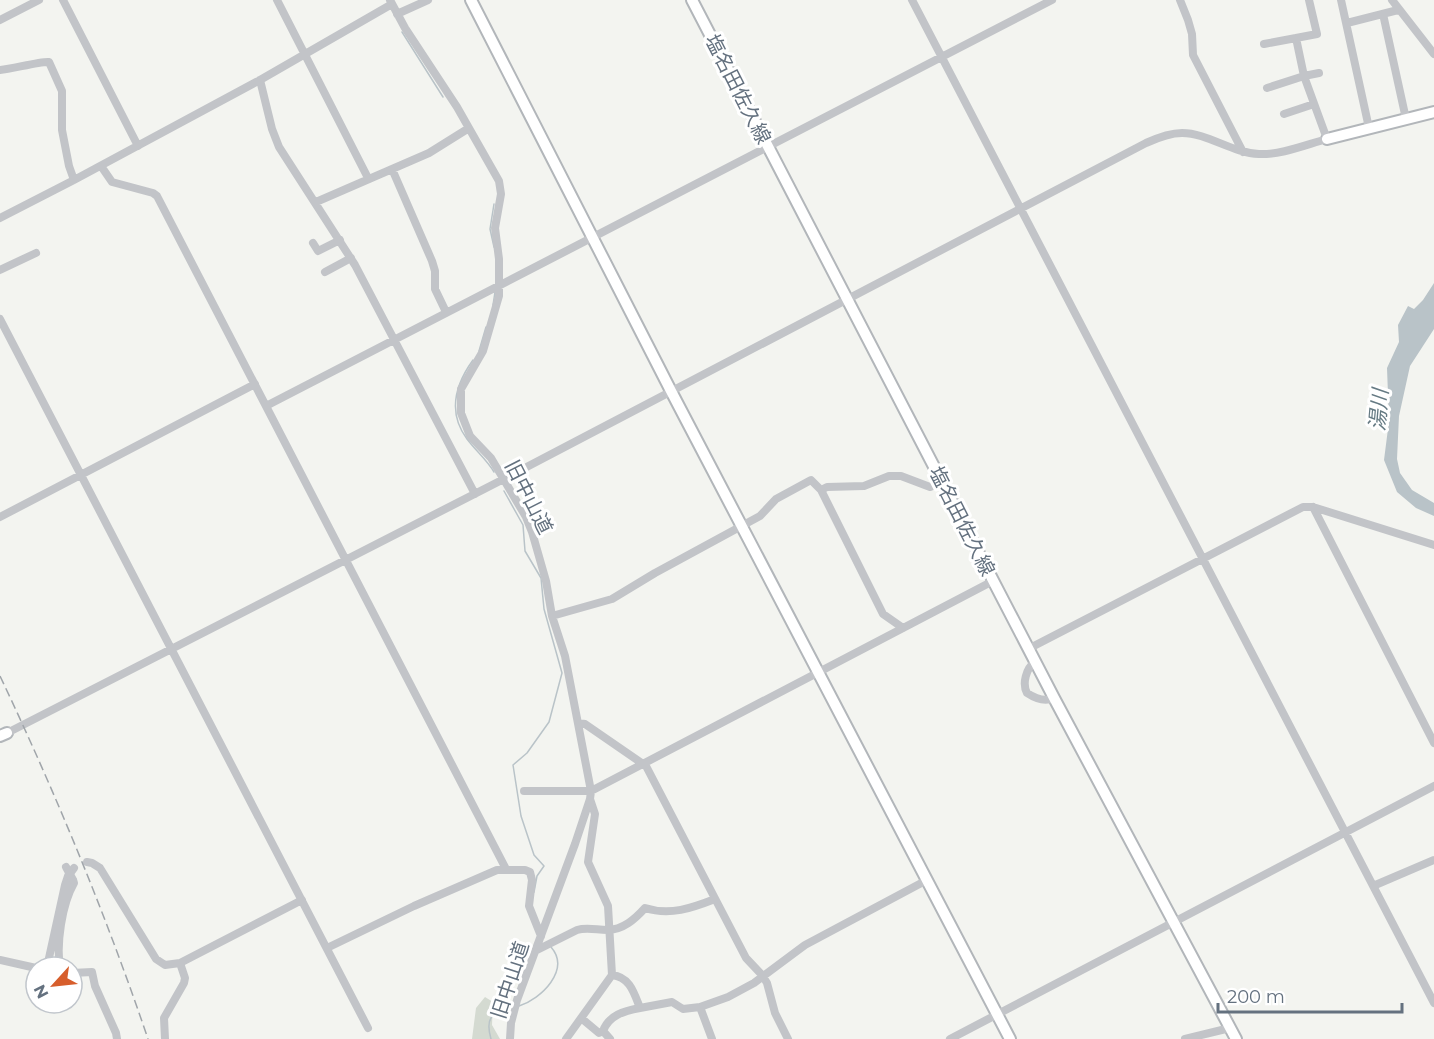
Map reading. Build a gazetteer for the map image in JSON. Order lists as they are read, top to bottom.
{
  "streets": {
    "street": ["塩名田佐久線", "旧中山道"]
  },
  "water": ["湯川"],
  "scale_bar": "200 m",
  "north": "bottom left"
}
